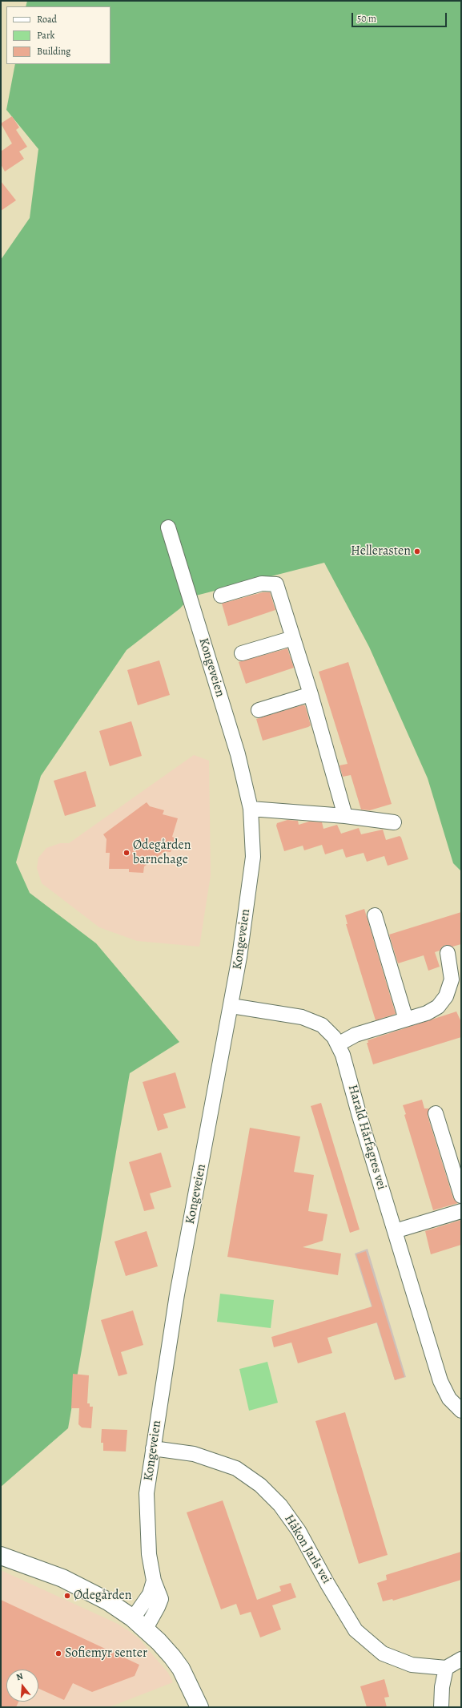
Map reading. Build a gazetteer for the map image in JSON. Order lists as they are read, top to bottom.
{
  "streets": {
    "street": ["Kongeveien", "Harald Hårfagres vei", "Håkon Jarls vei"]
  },
  "crossings": [
    ["Kongeveien", "Harald Hårfagres vei"],
    ["Kongeveien", "Håkon Jarls vei"]
  ],
  "places": [
    "Hellerasten",
    "Ødegården barnehage",
    "Ødegården",
    "Sofiemyr senter"
  ],
  "legend": ["Road", "Park", "Building"],
  "scale_bar": "50 m",
  "north": "top"
}
